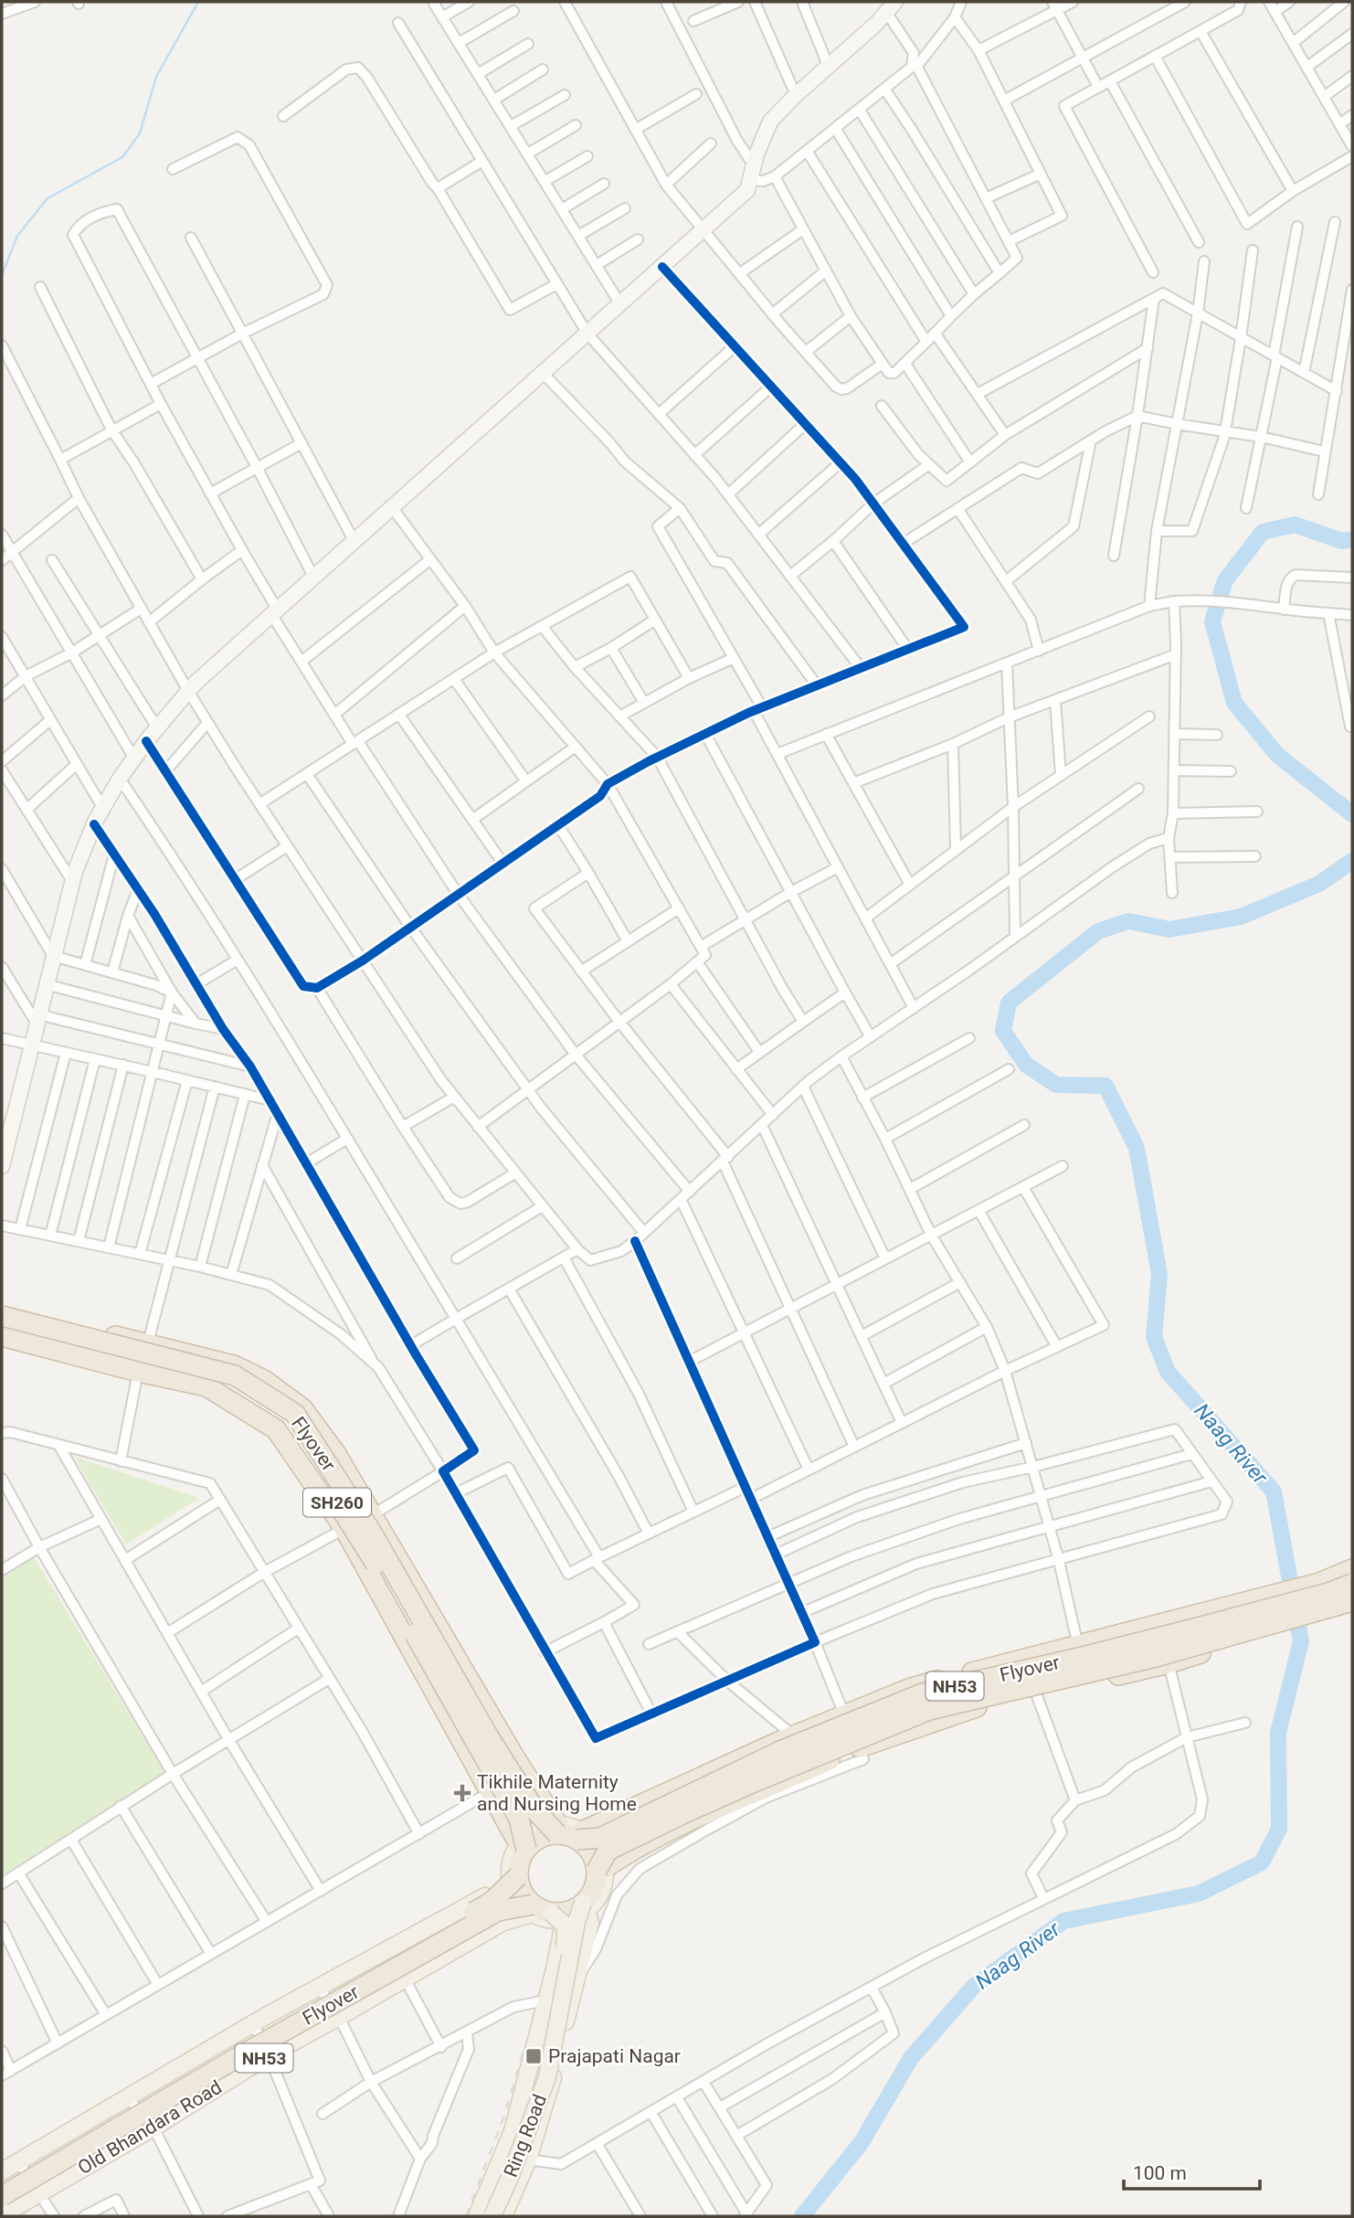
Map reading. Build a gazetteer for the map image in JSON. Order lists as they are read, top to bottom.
{
  "streets": {
    "highway": ["Flyover", "SH260", "NH53"],
    "main road": ["Old Bhandara Road", "Ring Road"]
  },
  "crossings": [
    ["Flyover", "SH260"],
    ["Flyover", "NH53"],
    ["Flyover", "Old Bhandara Road"],
    ["Flyover", "Ring Road"],
    ["SH260", "NH53"],
    ["SH260", "Old Bhandara Road"],
    ["SH260", "Ring Road"],
    ["NH53", "Old Bhandara Road"],
    ["NH53", "Ring Road"],
    ["Old Bhandara Road", "Ring Road"]
  ],
  "water": ["Naag River"],
  "places": {
    "health": ["Tikhile Maternity and Nursing Home"],
    "transit": ["Prajapati Nagar"]
  },
  "scale_bar": "100 m"
}
